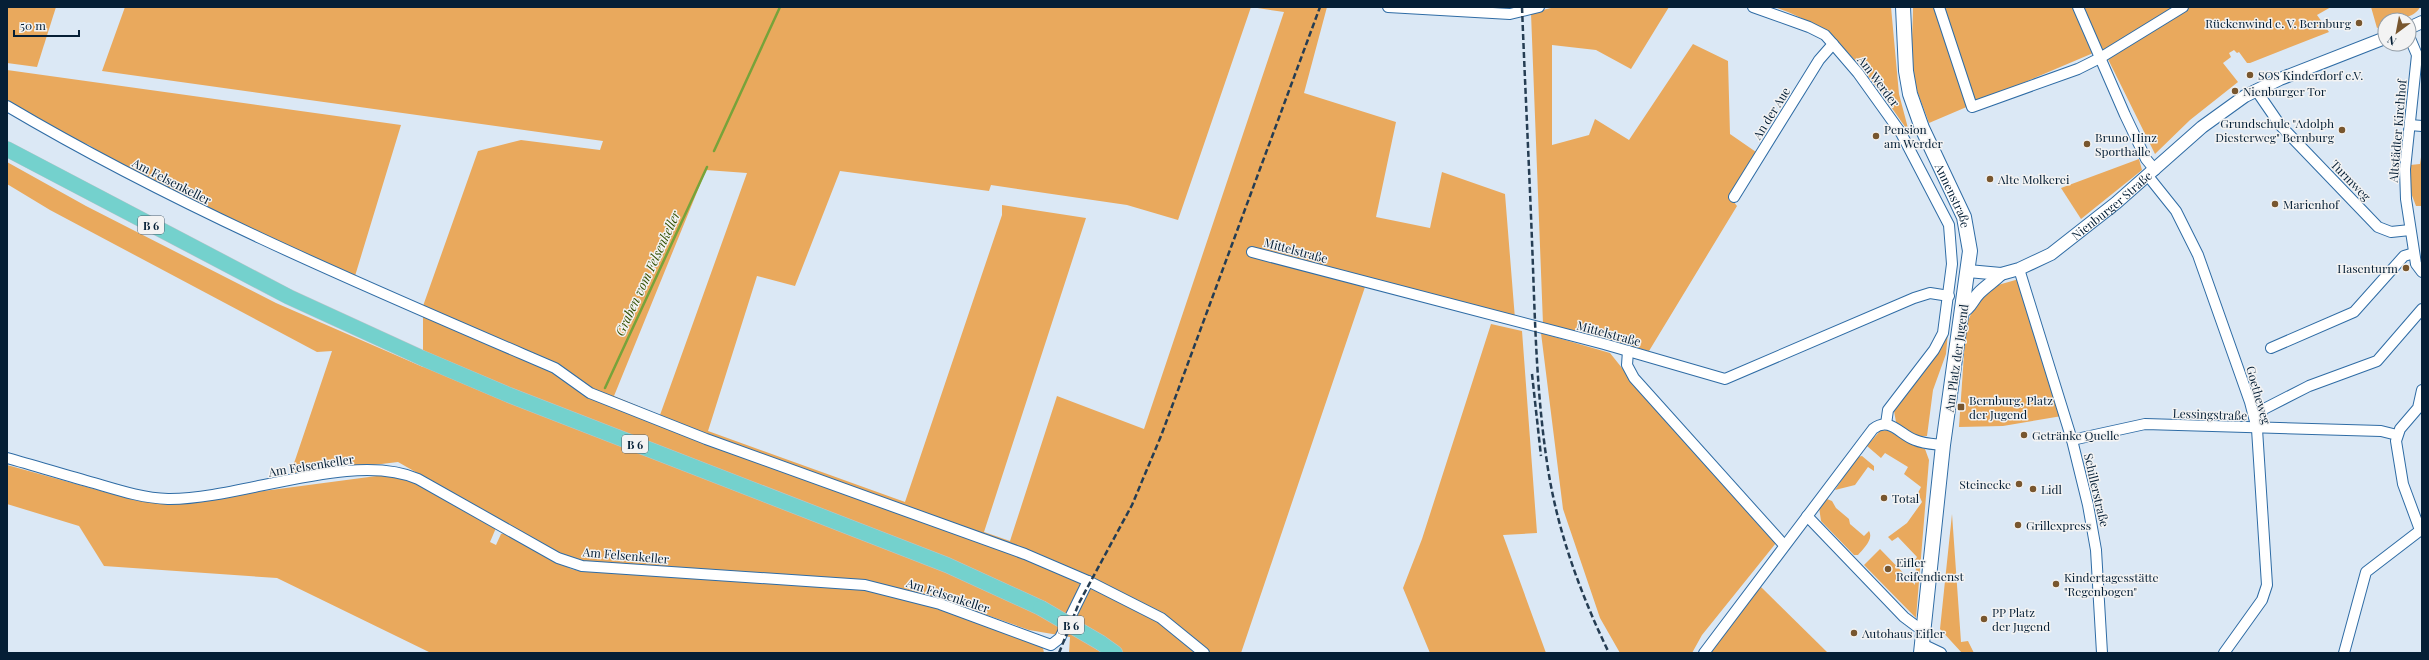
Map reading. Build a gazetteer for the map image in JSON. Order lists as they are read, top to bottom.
{
  "streets": {
    "main road": ["Annenstraße", "B 6", "Am Platz der Jugend"],
    "street": [
      "Am Werder",
      "An der Aue",
      "Altstädter Kirchhof",
      "Turmweg",
      "Am Felsenkeller",
      "Nienburger Straße",
      "Mittelstraße",
      "Goetheweg",
      "Lessingstraße",
      "Schillerstraße"
    ]
  },
  "crossings": [
    ["Am Werder", "An der Aue"],
    ["Am Werder", "Mittelstraße"],
    ["Am Werder", "Am Platz der Jugend"],
    ["Altstädter Kirchhof", "Turmweg"],
    ["Turmweg", "Nienburger Straße"],
    ["Annenstraße", "Nienburger Straße"],
    ["Annenstraße", "Am Platz der Jugend"],
    ["Nienburger Straße", "Am Platz der Jugend"],
    ["Nienburger Straße", "Goetheweg"],
    ["Nienburger Straße", "Schillerstraße"],
    ["Goetheweg", "Lessingstraße"],
    ["Lessingstraße", "Schillerstraße"]
  ],
  "water": ["Graben vom Felsenkeller"],
  "places": {
    "other": [
      "Rückenwind e. V. Bernburg",
      "SOS Kinderdorf e.V.",
      "Nienburger Tor",
      "Grundschule \"Adolph Diesterweg\" Bernburg",
      "Pension am Werder",
      "Bruno Hinz Sporthalle",
      "Alte Molkerei",
      "Marienhof",
      "Hasenturm",
      "Getränke Quelle",
      "Steinecke",
      "Lidl",
      "Total",
      "Grillexpress",
      "Eifler Reifendienst",
      "Kindertagesstätte \"Regenbogen\"",
      "PP Platz der Jugend",
      "Autohaus Eifler"
    ],
    "transit": ["Bernburg, Platz der Jugend"]
  },
  "scale_bar": "50 m",
  "north": "bottom left"
}
